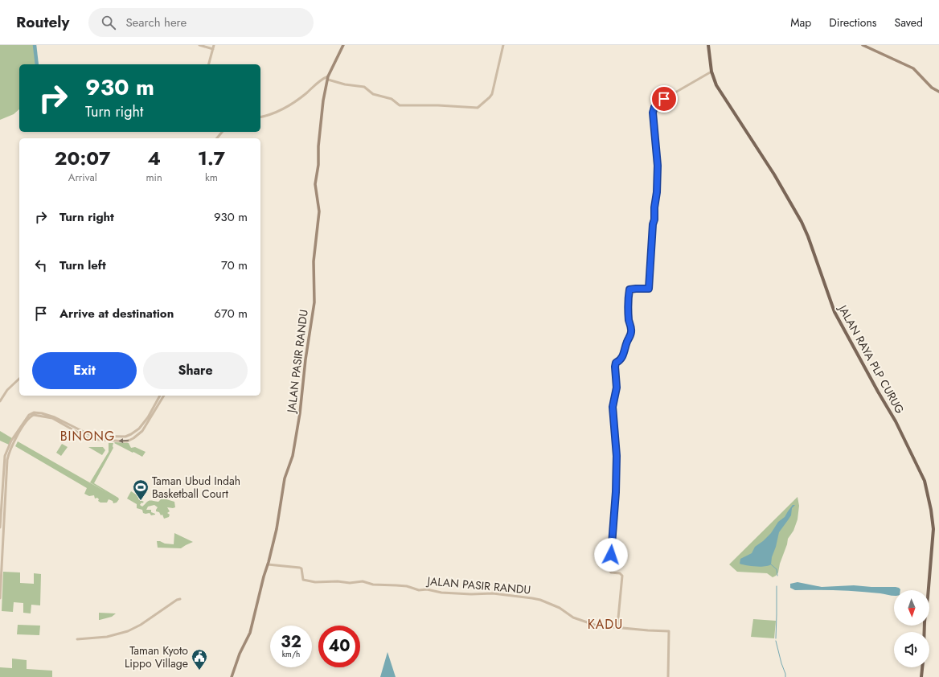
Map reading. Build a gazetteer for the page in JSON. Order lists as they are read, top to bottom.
{
  "streets": {
    "main road": ["JALAN RAYA PLP CURUG", "JALAN PASIR RANDU"]
  },
  "districts": ["BINONG", "KADU"],
  "places": {
    "sports": ["Taman Ubud Indah Basketball Court"],
    "public building": ["Taman Kyoto Lippo Village"]
  },
  "north": "bottom",
  "page": {
    "header": "Routely",
    "search": "Search here",
    "nav": ["Map", "Directions", "Saved"],
    "turn": ["930 m", "Turn right"],
    "eta": [
      "20:07",
      "Arrival",
      "4",
      "min",
      "1.7",
      "km"
    ],
    "list": [
      {
        "name": "Turn right",
        "value": "930 m"
      },
      {
        "name": "Turn left",
        "value": "70 m"
      },
      {
        "name": "Arrive at destination",
        "value": "670 m"
      }
    ],
    "buttons": ["Exit", "Share"],
    "speed": "32 km/h",
    "limit": "40"
  }
}
